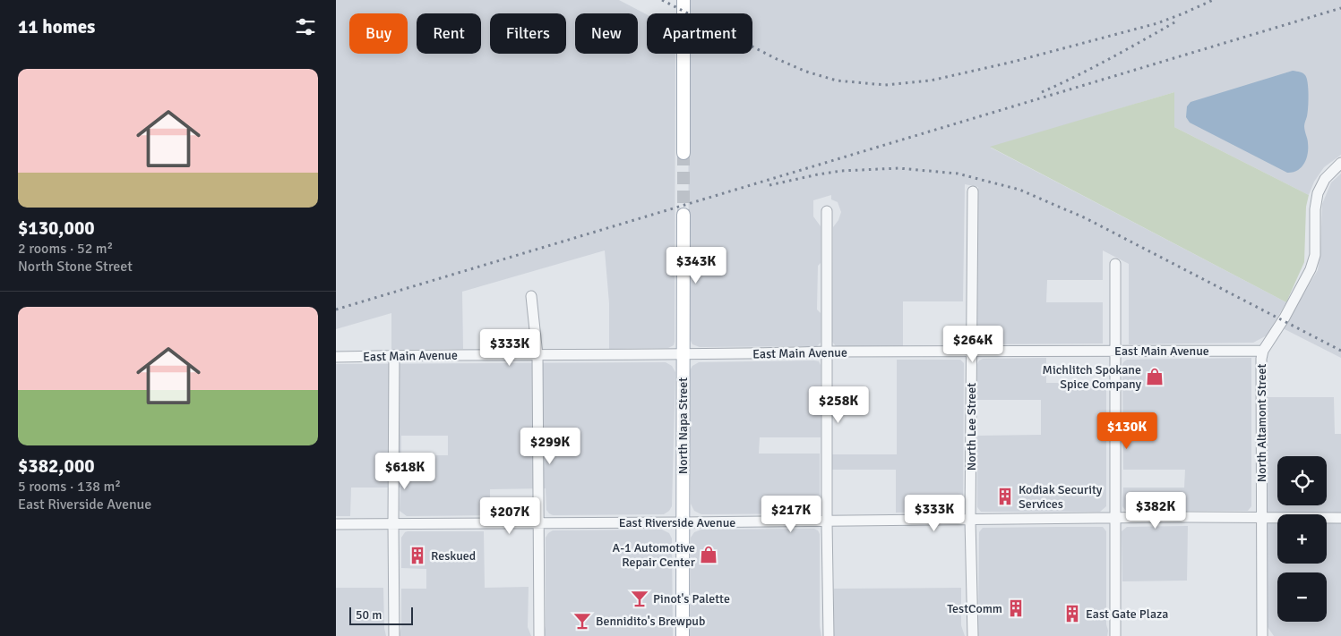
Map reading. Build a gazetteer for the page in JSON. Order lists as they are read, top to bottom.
{
  "streets": {
    "main road": ["North Napa Street"],
    "street": [
      "East Main Avenue",
      "North Altamont Street",
      "North Lee Street",
      "East Riverside Avenue"
    ]
  },
  "crossings": [
    ["East Main Avenue", "North Altamont Street"],
    ["East Main Avenue", "North Napa Street"],
    ["East Main Avenue", "North Lee Street"],
    ["North Altamont Street", "East Riverside Avenue"],
    ["North Napa Street", "East Riverside Avenue"],
    ["North Lee Street", "East Riverside Avenue"]
  ],
  "places": {
    "shop": ["Michlitch Spokane Spice Company", "A-1 Automotive Repair Center"],
    "building": [
      "Kodiak Security Services",
      "Reskued",
      "TestComm",
      "East Gate Plaza"
    ],
    "bar": ["Pinot's Palette", "Bennidito's Brewpub"]
  },
  "scale_bar": "50 m",
  "page": {
    "heading": "11 homes",
    "chip": [
      "Buy",
      "Rent",
      "Filters",
      "New",
      "Apartment"
    ],
    "list": [
      {
        "name": "$130,000",
        "note": "2 rooms · 52 m² · North Stone Street"
      },
      {
        "name": "$382,000",
        "note": "5 rooms · 138 m² · East Riverside Avenue"
      }
    ],
    "price": [
      "$343K",
      "$264K",
      "$333K",
      "$258K",
      "$130K",
      "$299K",
      "$618K",
      "$382K",
      "$333K",
      "$217K",
      "$207K"
    ],
    "map_buttons": ["+", "−"],
    "scale": "50 m"
  }
}
